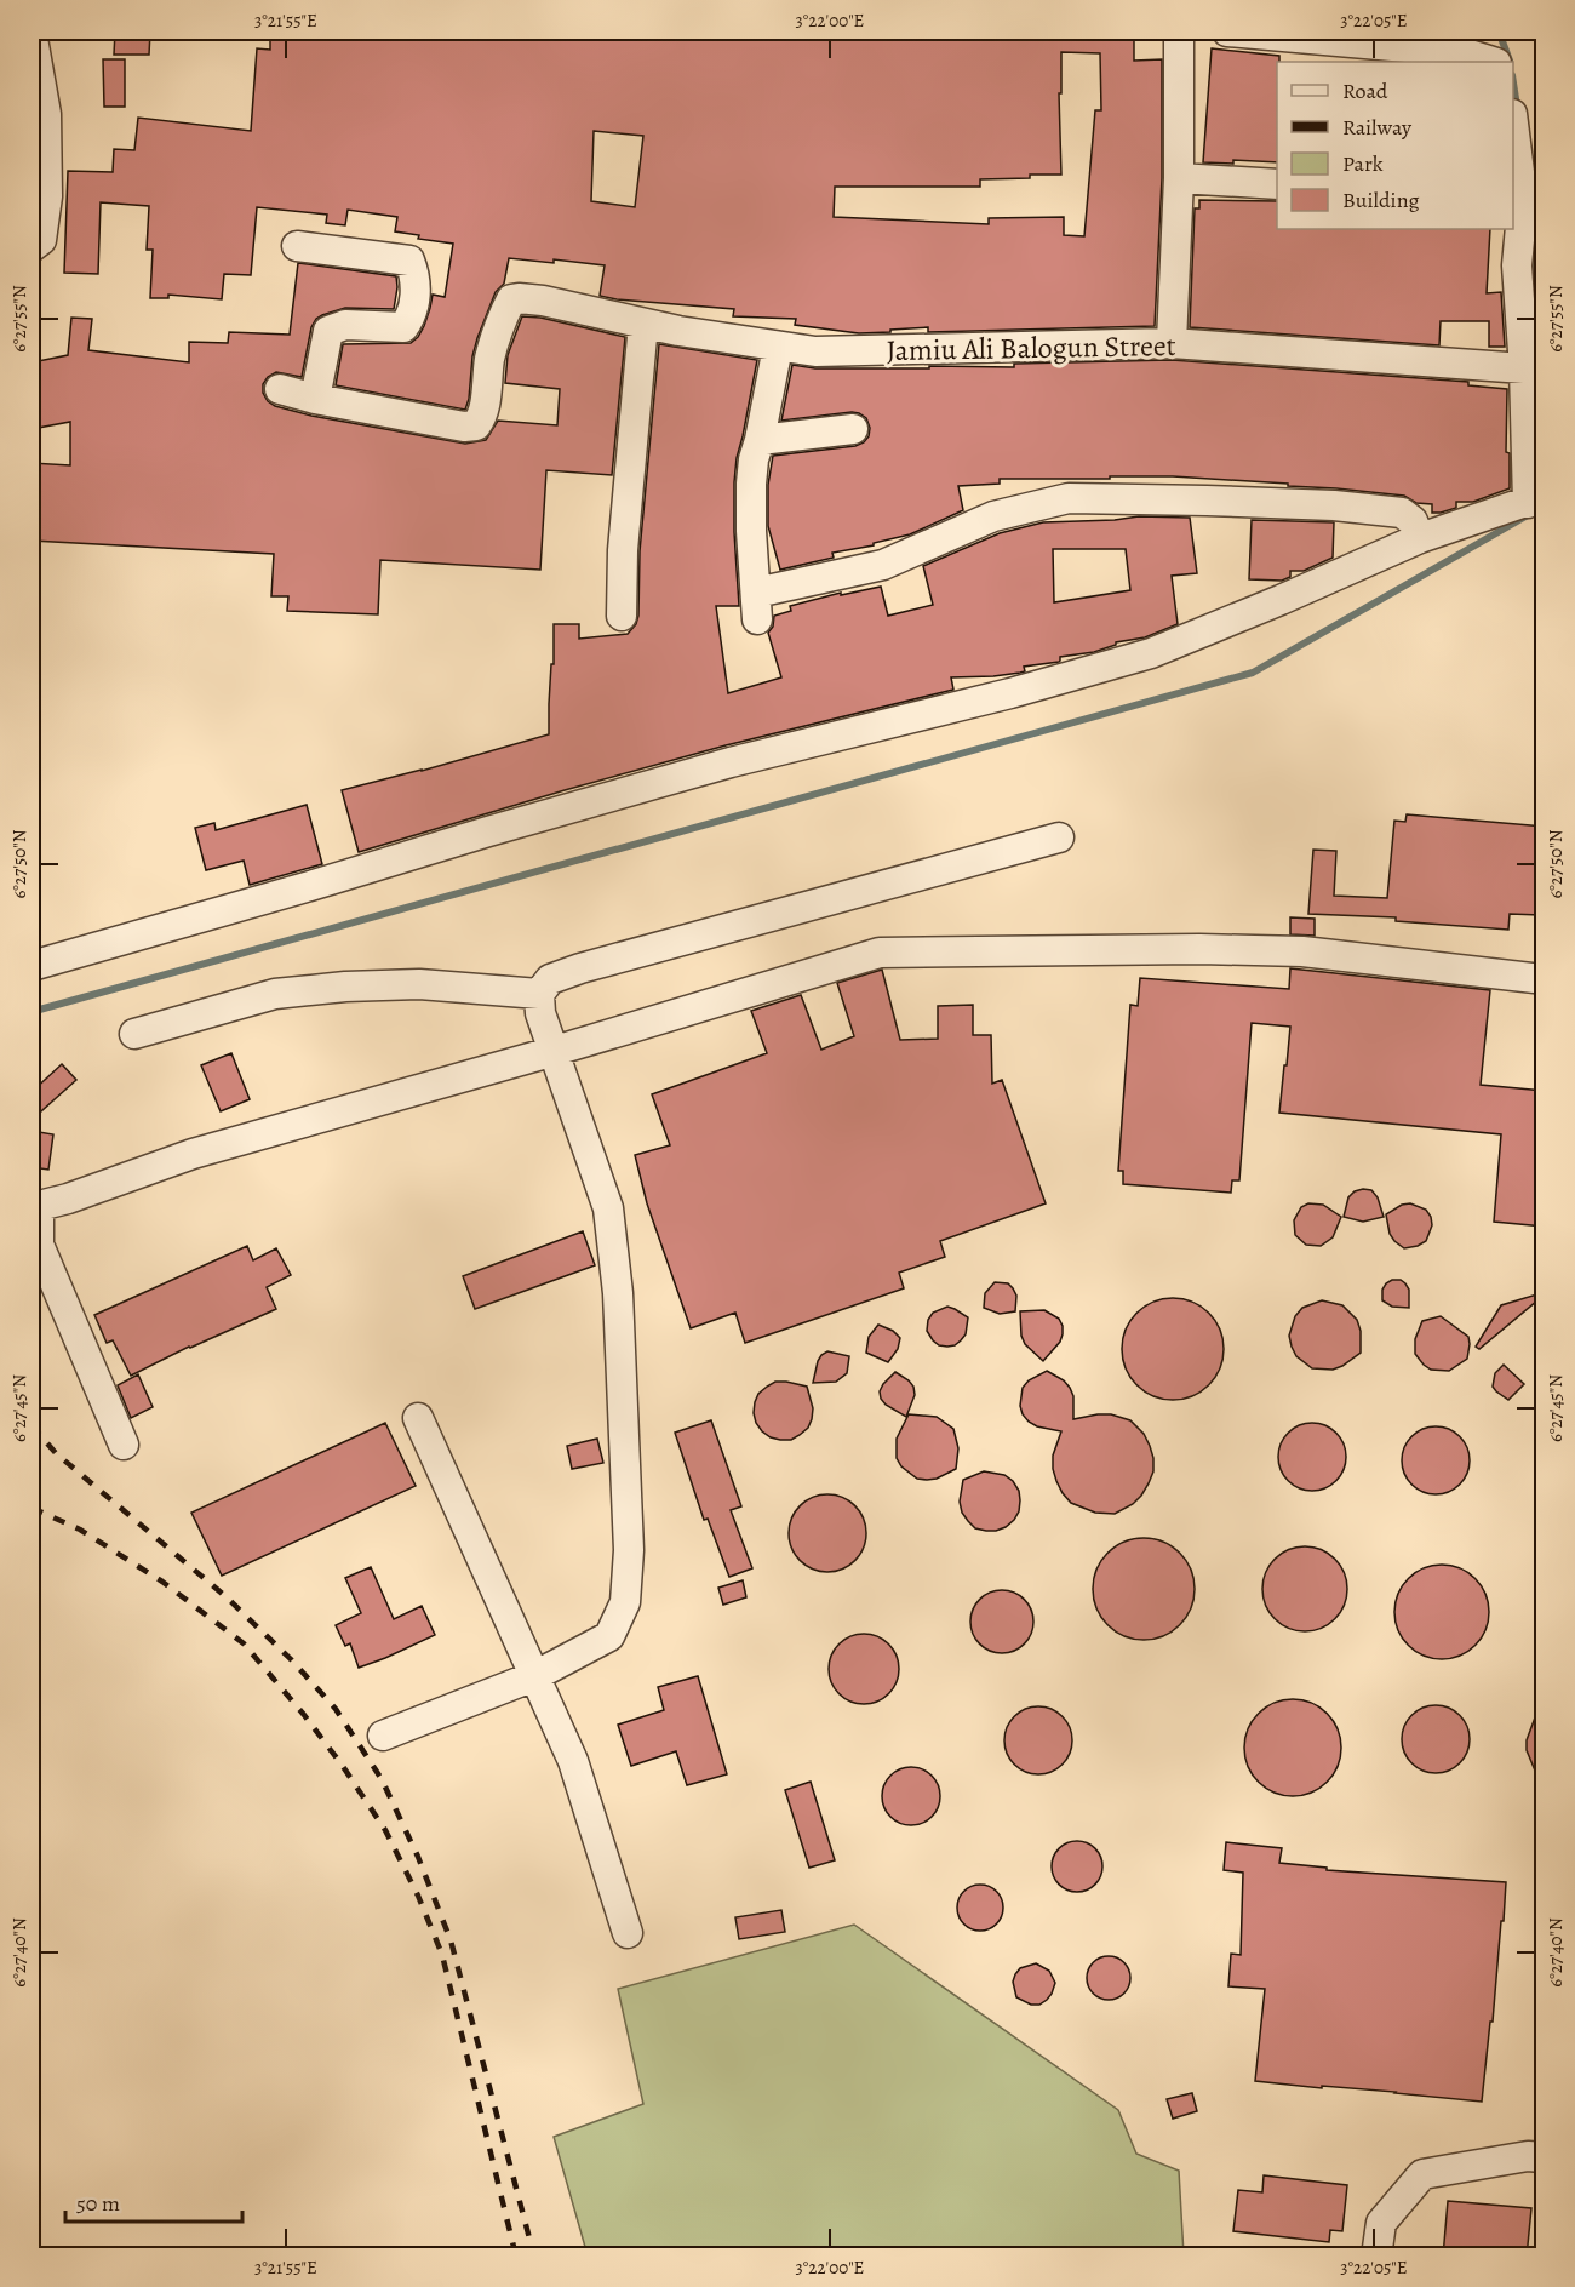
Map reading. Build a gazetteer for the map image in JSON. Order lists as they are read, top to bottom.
{
  "streets": {
    "street": ["Jamiu Ali Balogun Street"]
  },
  "legend": [
    "Road",
    "Railway",
    "Park",
    "Building"
  ],
  "scale_bar": "50 m",
  "coordinates": [
    "3°21'55\"E",
    "3°22'00\"E",
    "3°22'05\"E",
    "6°27'55\"N",
    "6°27'50\"N",
    "6°27'45\"N",
    "6°27'40\"N"
  ]
}
